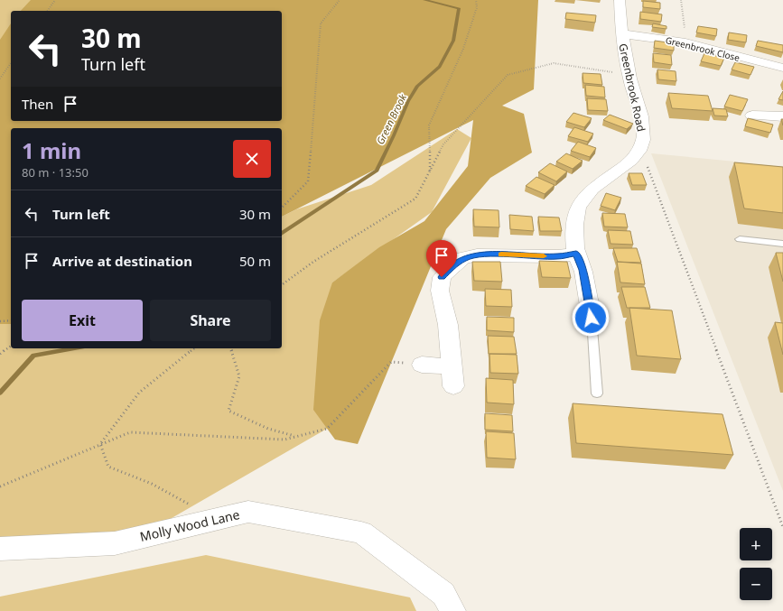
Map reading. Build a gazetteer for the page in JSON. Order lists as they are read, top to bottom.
{
  "streets": {
    "street": ["Greenbrook Close", "Greenbrook Road", "Molly Wood Lane"]
  },
  "crossings": [
    ["Greenbrook Close", "Greenbrook Road"]
  ],
  "water": ["Green Brook"],
  "page": {
    "turn": ["30 m", "Turn left"],
    "then": "Then",
    "heading": ["1 min", "80 m · 13:50"],
    "list": [
      {
        "name": "Turn left",
        "value": "30 m"
      },
      {
        "name": "Arrive at destination",
        "value": "50 m"
      }
    ],
    "buttons": ["Exit", "Share"],
    "map_buttons": ["+", "−"]
  }
}
